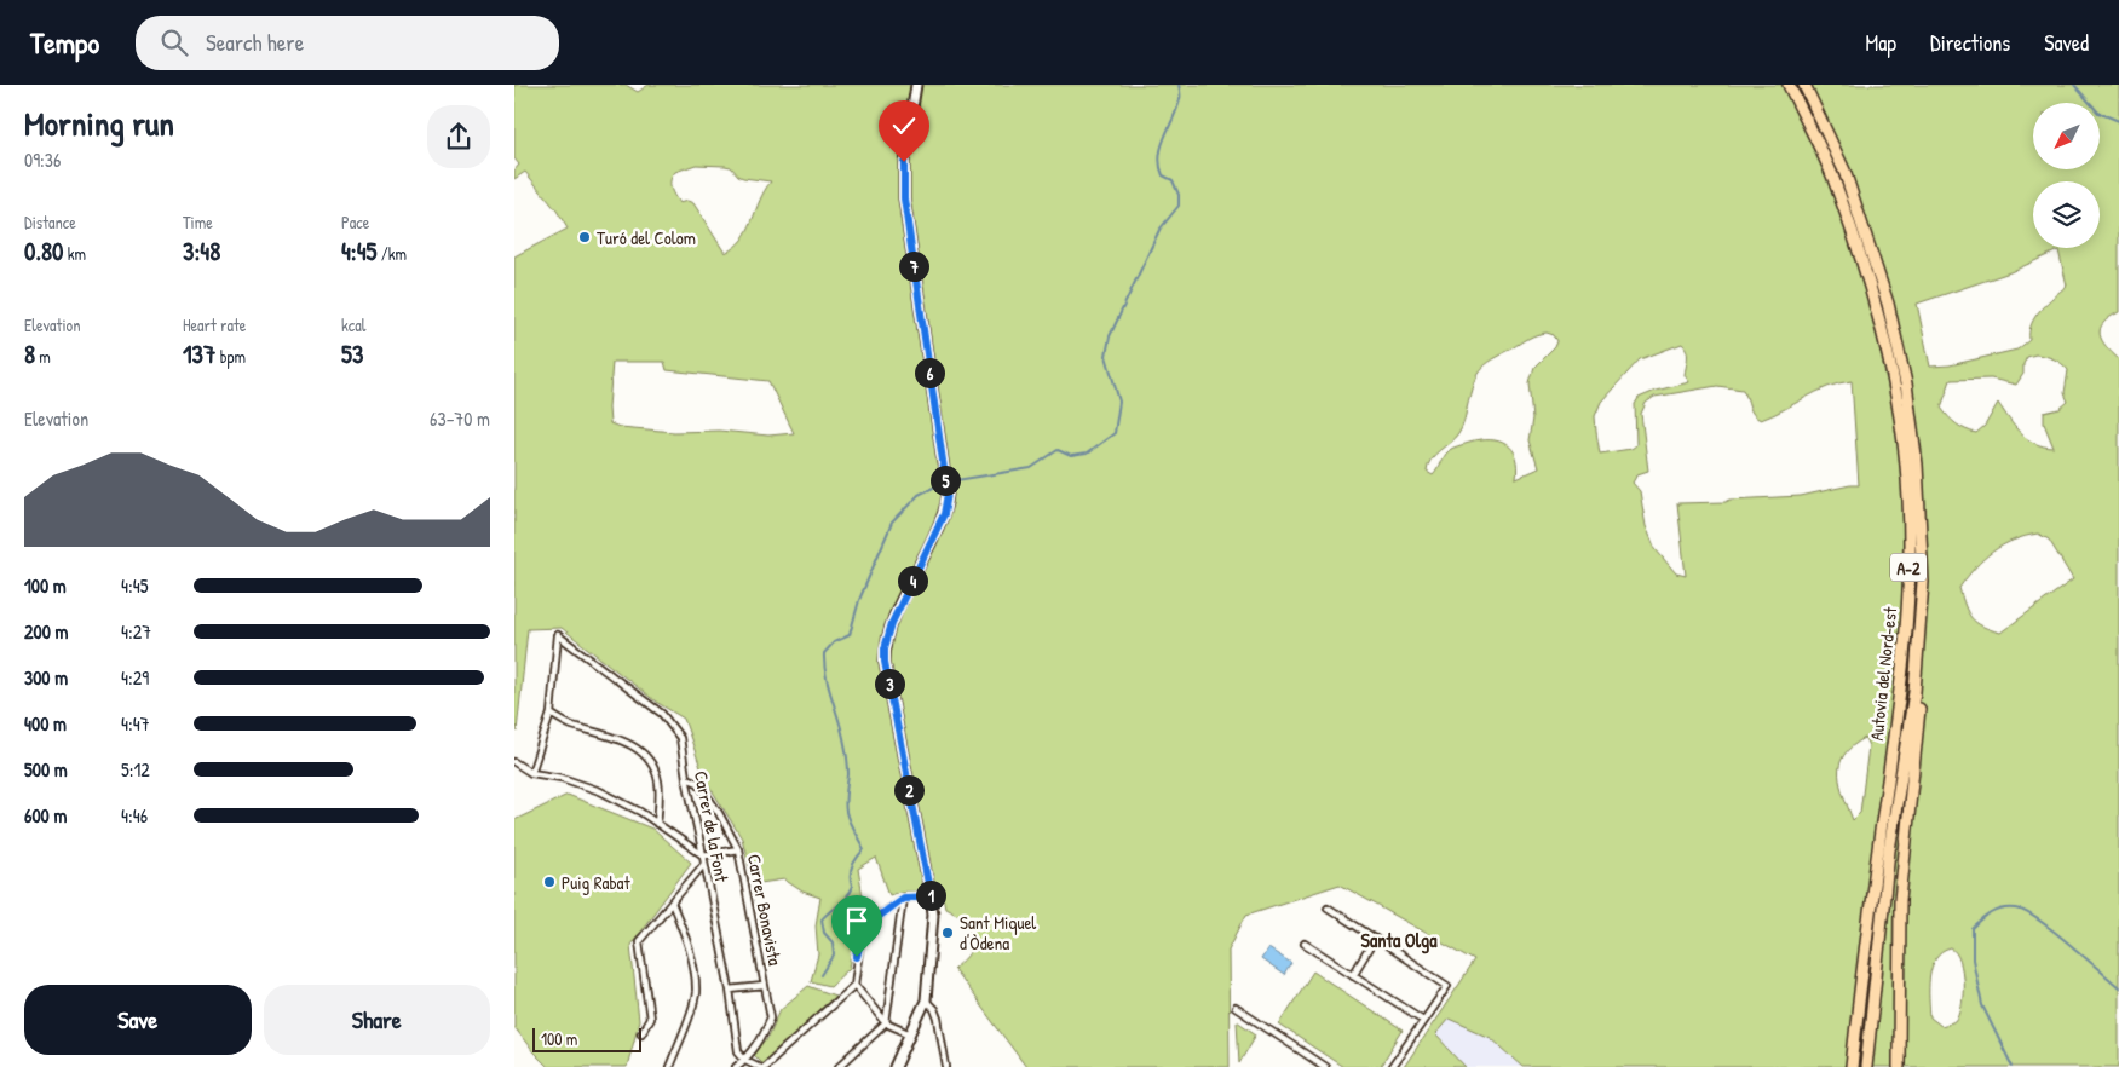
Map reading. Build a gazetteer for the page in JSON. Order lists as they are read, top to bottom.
{
  "streets": {
    "highway": ["A-2", "Autovia del Nord-est"],
    "street": ["Carrer de la Font", "Carrer Bonavista"]
  },
  "crossings": [
    ["Carrer de la Font", "Carrer Bonavista"]
  ],
  "districts": ["Santa Olga"],
  "places": ["Turó del Colom", "Puig Rabat", "Sant Miquel d'Òdena"],
  "scale_bar": "100 m",
  "north": "bottom left",
  "page": {
    "header": "Tempo",
    "search": "Search here",
    "nav": ["Map", "Directions", "Saved"],
    "heading": ["Morning run", "09:36"],
    "stats": [
      ["Distance", "0.80 km"],
      ["Time", "3:48"],
      ["Pace", "4:45 /km"],
      ["Elevation", "8 m"],
      ["Heart rate", "137 bpm"],
      ["kcal", "53"]
    ],
    "pins": [
      "7",
      "6",
      "5",
      "4",
      "3",
      "2",
      "1"
    ],
    "chart": ["Elevation", "63–70 m"],
    "list": [
      {
        "name": "100 m",
        "note": "4:45"
      },
      {
        "name": "200 m",
        "note": "4:27"
      },
      {
        "name": "300 m",
        "note": "4:29"
      },
      {
        "name": "400 m",
        "note": "4:47"
      },
      {
        "name": "500 m",
        "note": "5:12"
      },
      {
        "name": "600 m",
        "note": "4:46"
      }
    ],
    "buttons": ["Save", "Share"],
    "scale": "100 m"
  }
}
